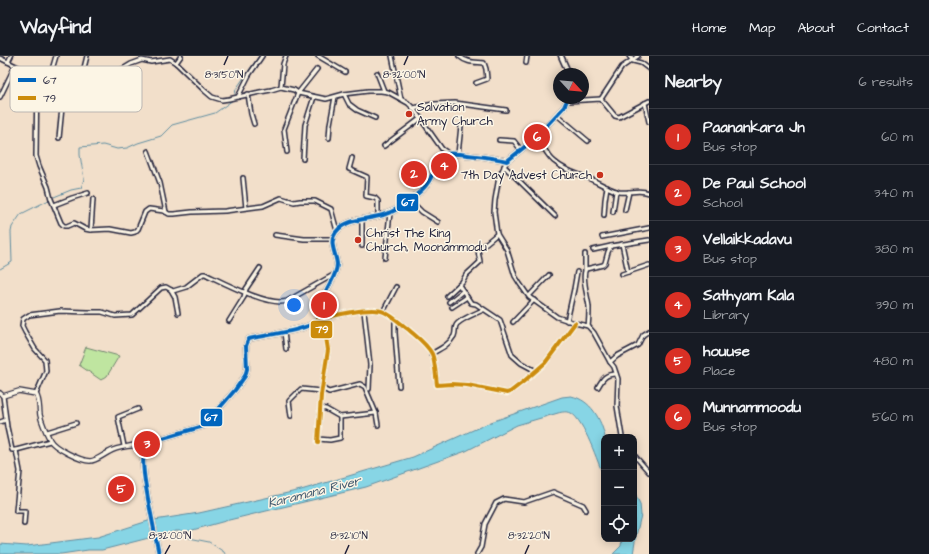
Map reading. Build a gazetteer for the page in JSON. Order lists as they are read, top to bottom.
{
  "water": ["Karamana River"],
  "places": ["Salvation Army Church", "7th Day Advest Church", "Christ The King Church, Moonammodu"],
  "lines": ["transit line 67", "transit line 79"],
  "legend": ["67", "79"],
  "north": "bottom right",
  "page": {
    "header": "Wayfind",
    "nav": [
      "Home",
      "Map",
      "About",
      "Contact"
    ],
    "heading": ["Nearby", "6 results"],
    "list": [
      {
        "mark": "1",
        "name": "Paanankara Jn",
        "note": "Bus stop",
        "value": "60 m"
      },
      {
        "mark": "2",
        "name": "De Paul School",
        "note": "School",
        "value": "340 m"
      },
      {
        "mark": "3",
        "name": "Vellaikkadavu",
        "note": "Bus stop",
        "value": "380 m"
      },
      {
        "mark": "4",
        "name": "Sathyam Kala",
        "note": "Library",
        "value": "390 m"
      },
      {
        "mark": "5",
        "name": "houuse",
        "note": "Place",
        "value": "480 m"
      },
      {
        "mark": "6",
        "name": "Munnammoodu",
        "note": "Bus stop",
        "value": "560 m"
      }
    ],
    "pins": [
      "6",
      "4",
      "2",
      "1",
      "3",
      "5"
    ],
    "map_buttons": ["+", "−"]
  },
  "coordinates": [
    "8°31'50\"N",
    "8°32'00\"N",
    "8°32'10\"N",
    "8°32'20\"N"
  ]
}
